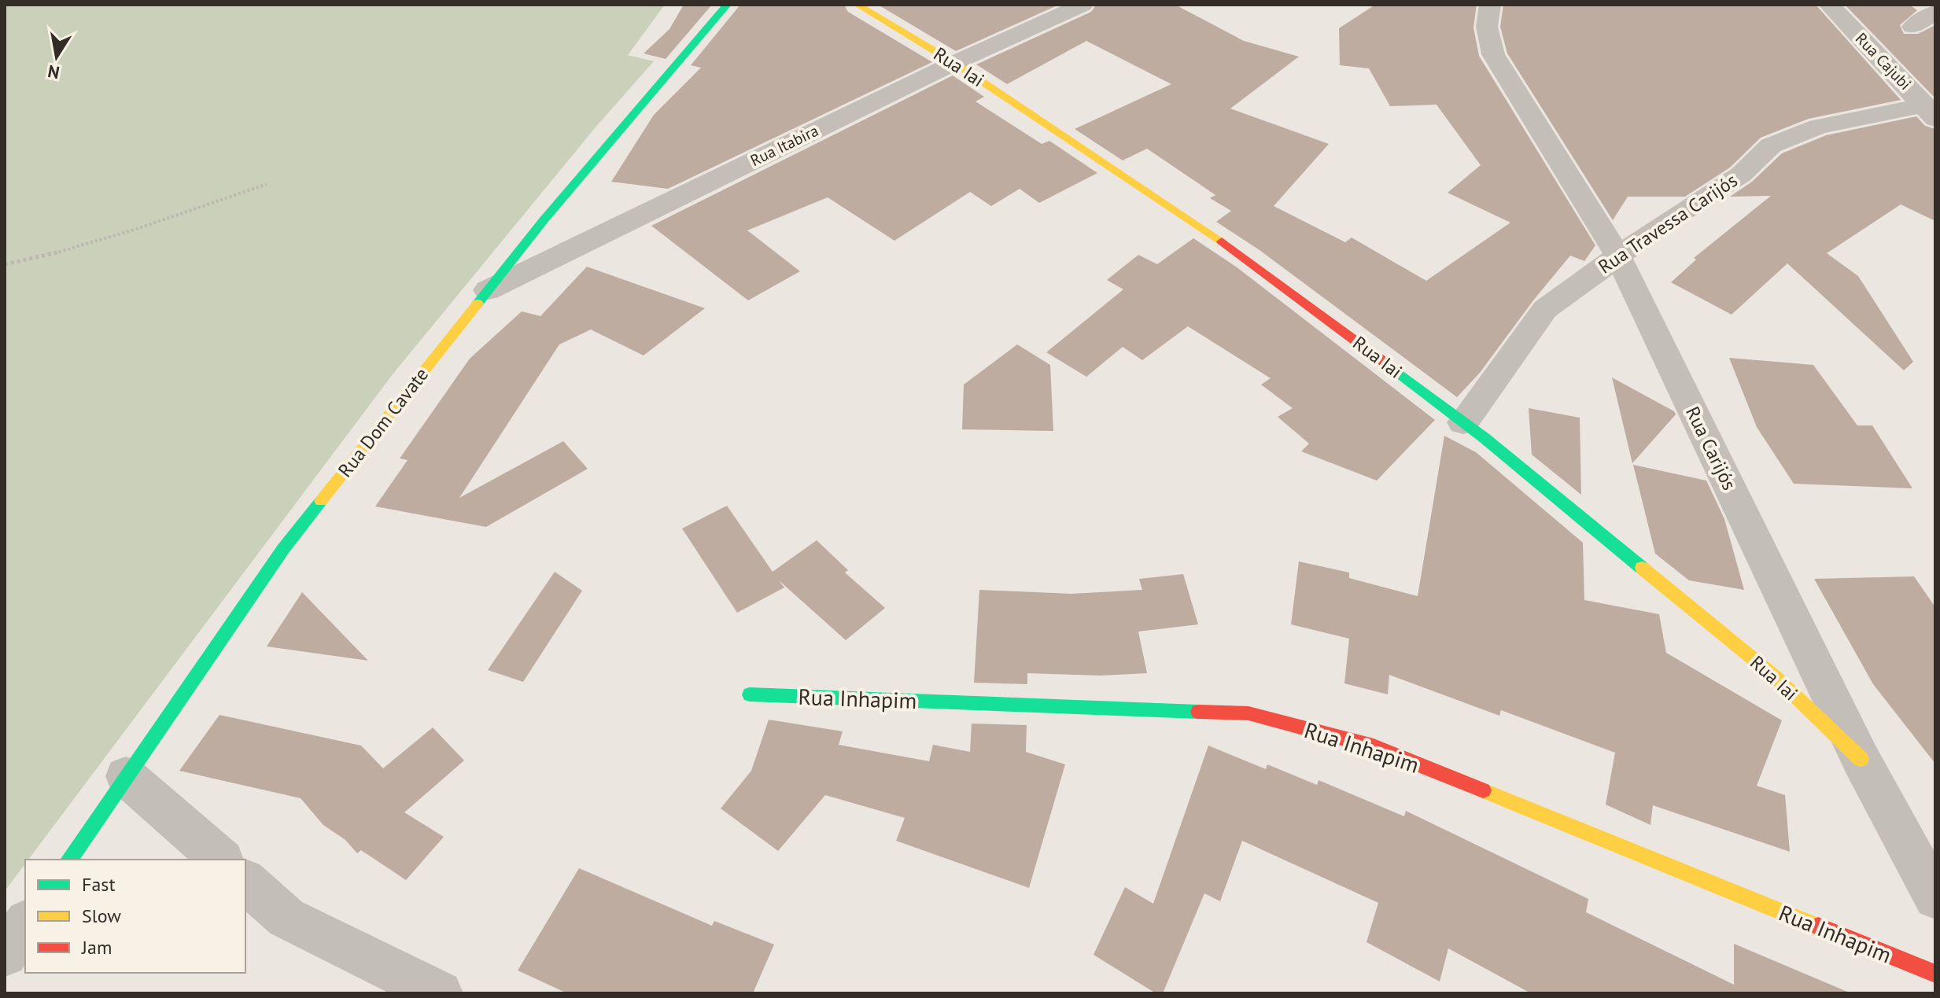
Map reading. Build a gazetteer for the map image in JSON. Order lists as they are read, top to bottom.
{
  "streets": {
    "street": [
      "Rua Cajubi",
      "Rua Iai",
      "Rua Itabira",
      "Rua Travessa Carijós",
      "Rua Dom Cavate",
      "Rua Carijós",
      "Rua Inhapim"
    ]
  },
  "crossings": [
    ["Rua Cajubi", "Rua Travessa Carijós"],
    ["Rua Iai", "Rua Itabira"],
    ["Rua Iai", "Rua Travessa Carijós"],
    ["Rua Iai", "Rua Carijós"],
    ["Rua Itabira", "Rua Dom Cavate"],
    ["Rua Travessa Carijós", "Rua Carijós"]
  ],
  "legend": ["Fast", "Slow", "Jam"],
  "north": "bottom"
}
